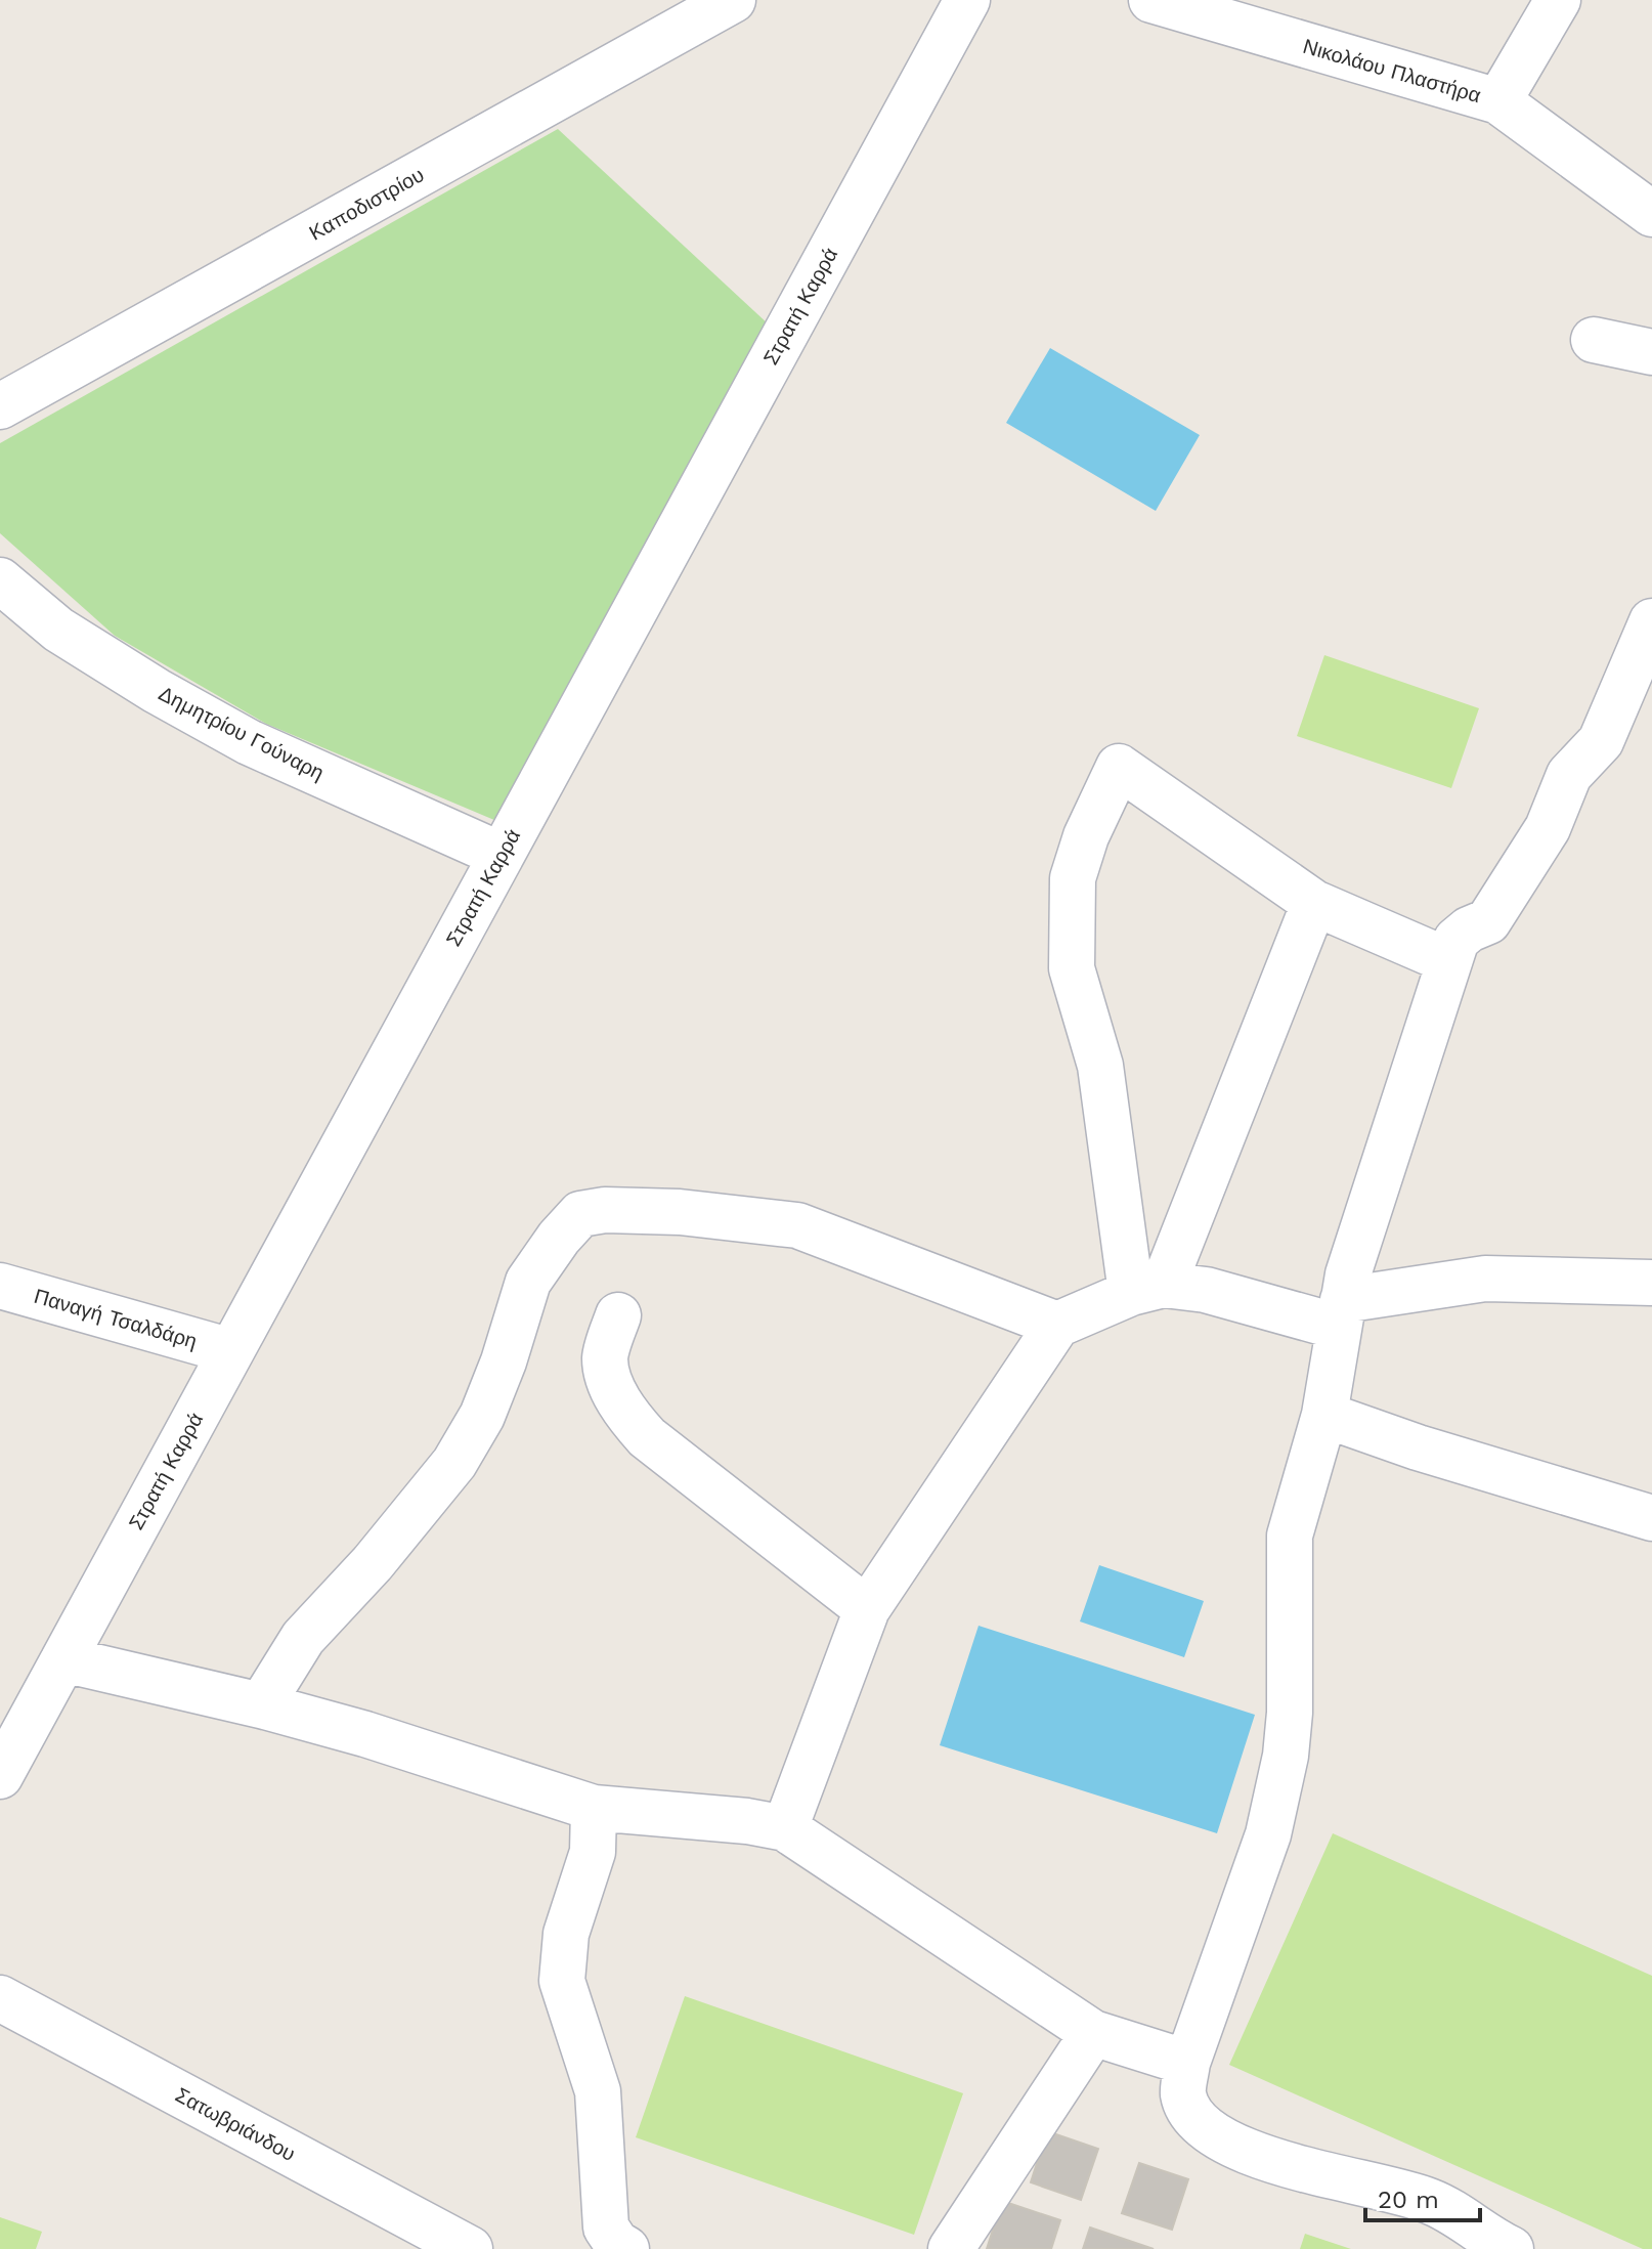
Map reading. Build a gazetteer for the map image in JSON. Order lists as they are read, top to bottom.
{
  "streets": {
    "street": [
      "Νικολάου Πλαστήρα",
      "Καποδιστρίου",
      "Στρατή Καρρά",
      "Δημητρίου Γούναρη",
      "Παναγή Τσαλδάρη",
      "Σατωβριάνδου"
    ]
  },
  "crossings": [
    ["Στρατή Καρρά", "Δημητρίου Γούναρη"],
    ["Στρατή Καρρά", "Παναγή Τσαλδάρη"]
  ],
  "scale_bar": "20 m"
}
